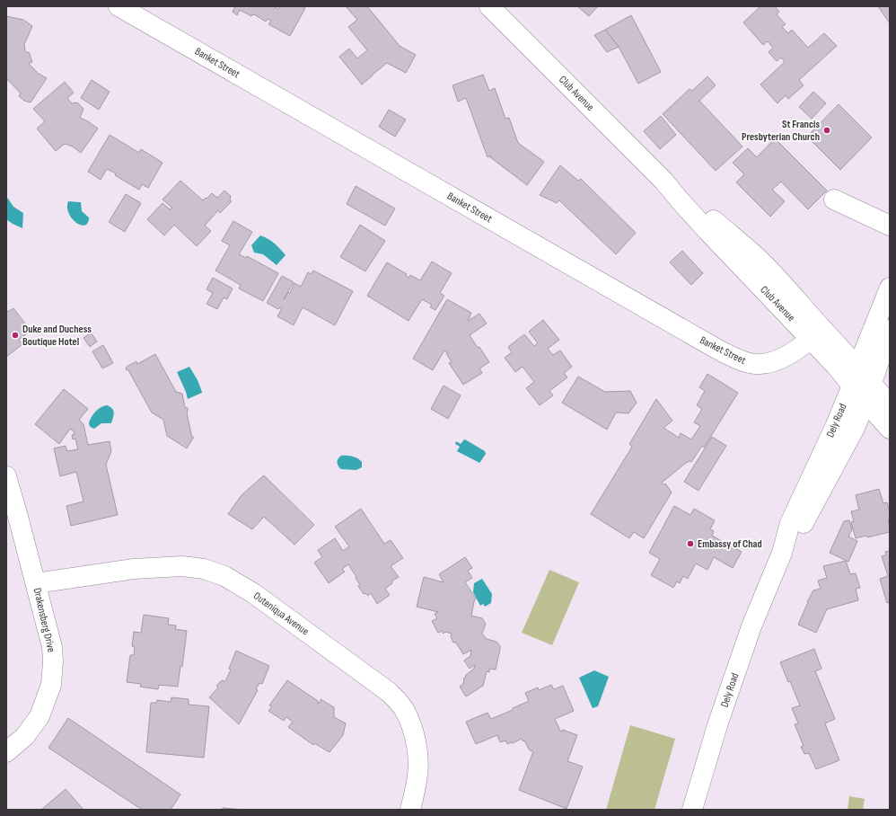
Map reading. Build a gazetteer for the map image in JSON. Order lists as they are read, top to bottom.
{
  "streets": {
    "street": [
      "Banket Street",
      "Club Avenue",
      "Dely Road",
      "Outeniqua Avenue",
      "Drakensberg Drive"
    ]
  },
  "crossings": [
    ["Banket Street", "Club Avenue"],
    ["Club Avenue", "Dely Road"],
    ["Outeniqua Avenue", "Drakensberg Drive"]
  ],
  "places": ["St Francis Presbyterian Church", "Duke and Duchess Boutique Hotel", "Embassy of Chad"]
}
